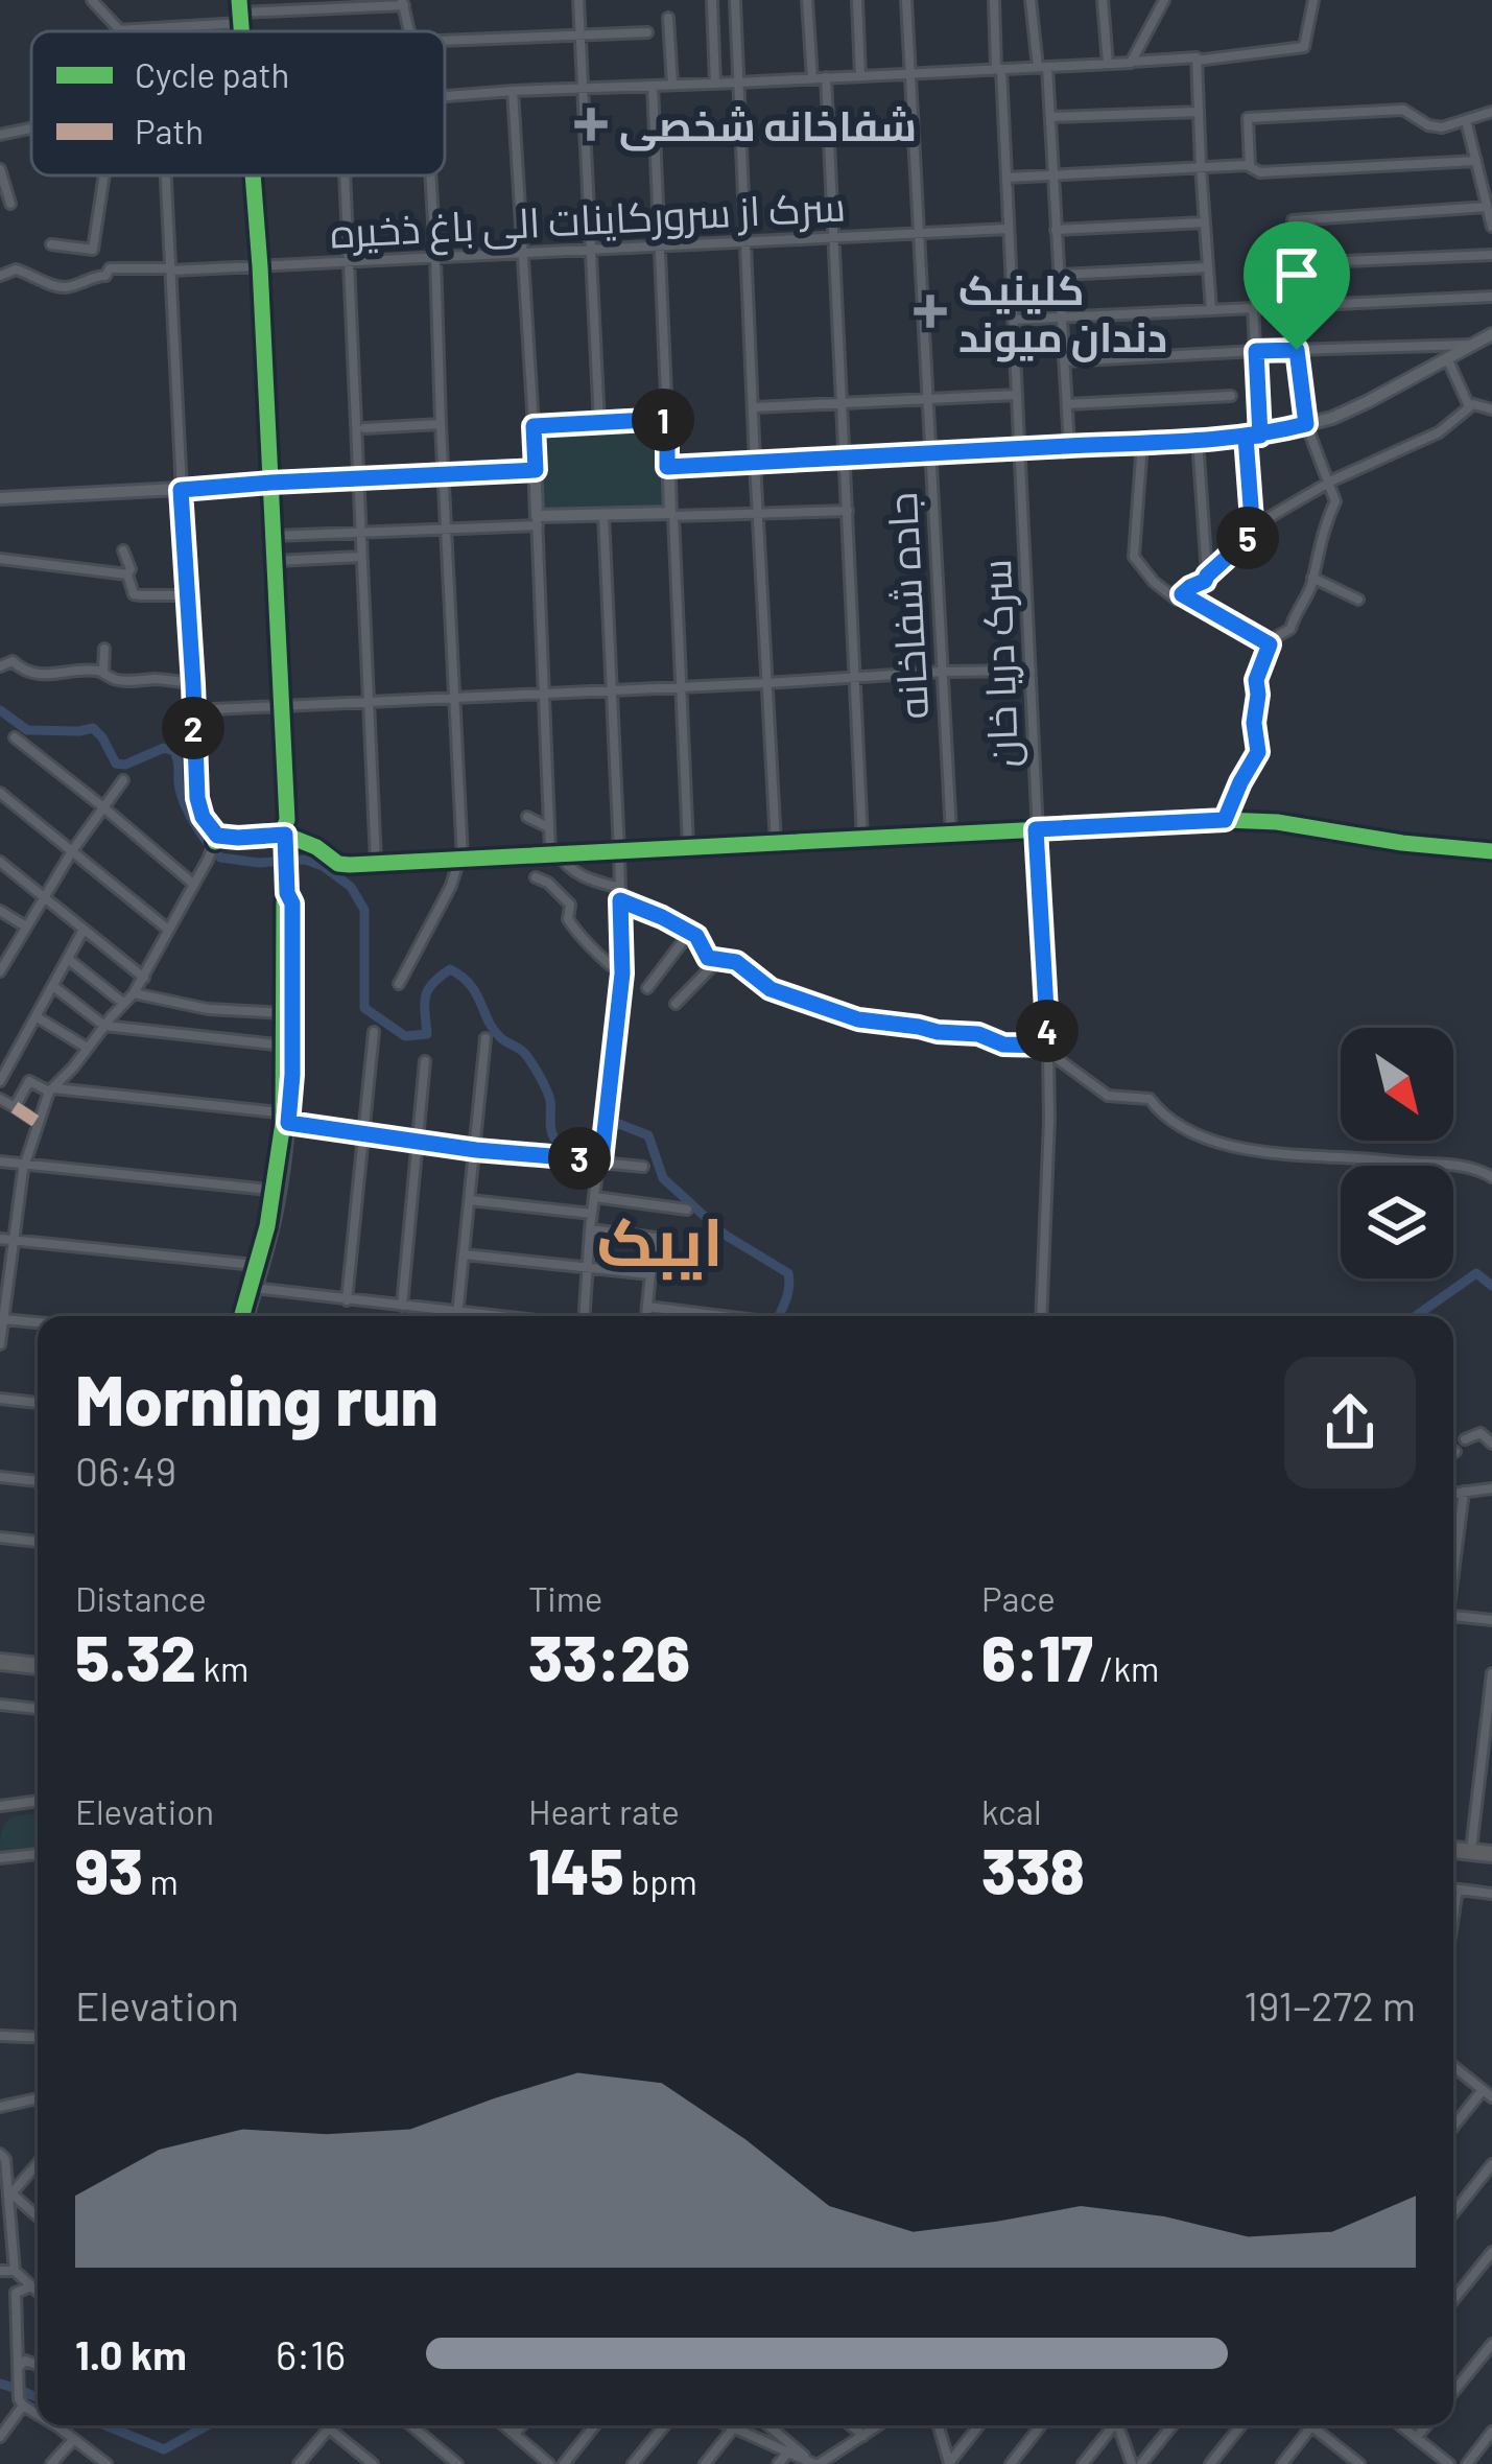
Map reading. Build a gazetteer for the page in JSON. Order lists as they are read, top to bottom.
{
  "streets": {
    "street": ["سرک از سرورکاینات الی باغ ذخیره", "جاده شفاخانه", "سرک دریا خان"]
  },
  "crossings": [
    ["سرک از سرورکاینات الی باغ ذخیره", "جاده شفاخانه"],
    ["سرک از سرورکاینات الی باغ ذخیره", "سرک دریا خان"]
  ],
  "districts": ["ایبک"],
  "places": {
    "health": ["شفاخانه شخصی", "کلینیک دندان میوند"]
  },
  "legend": ["Cycle path", "Path"],
  "north": "bottom right",
  "page": {
    "pins": [
      "1",
      "5",
      "2",
      "4",
      "3"
    ],
    "heading": ["Morning run", "06:49"],
    "stats": [
      ["Distance", "5.32 km"],
      ["Time", "33:26"],
      ["Pace", "6:17 /km"],
      ["Elevation", "93 m"],
      ["Heart rate", "145 bpm"],
      ["kcal", "338"]
    ],
    "chart": ["Elevation", "191–272 m"],
    "list": [
      {
        "name": "1.0 km",
        "note": "6:16"
      }
    ]
  }
}
